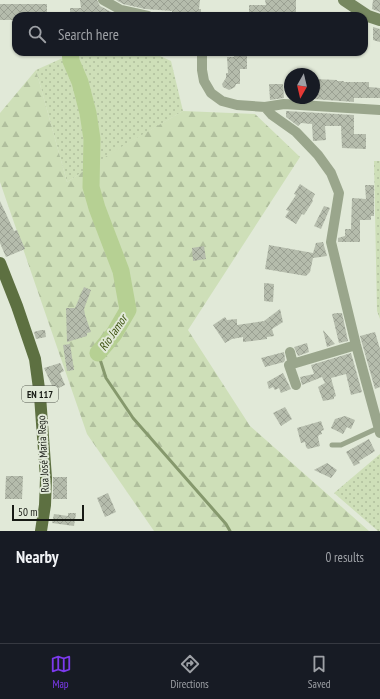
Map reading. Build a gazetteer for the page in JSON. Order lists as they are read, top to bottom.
{
  "streets": {
    "main road": ["EN 117", "Rua José Maria Rego"]
  },
  "water": ["Rio Jamor"],
  "scale_bar": "50 m",
  "north": "bottom",
  "page": {
    "search": "Search here",
    "scale": "50 m",
    "heading": ["Nearby", "0 results"],
    "nav": ["Map", "Directions", "Saved"]
  }
}
